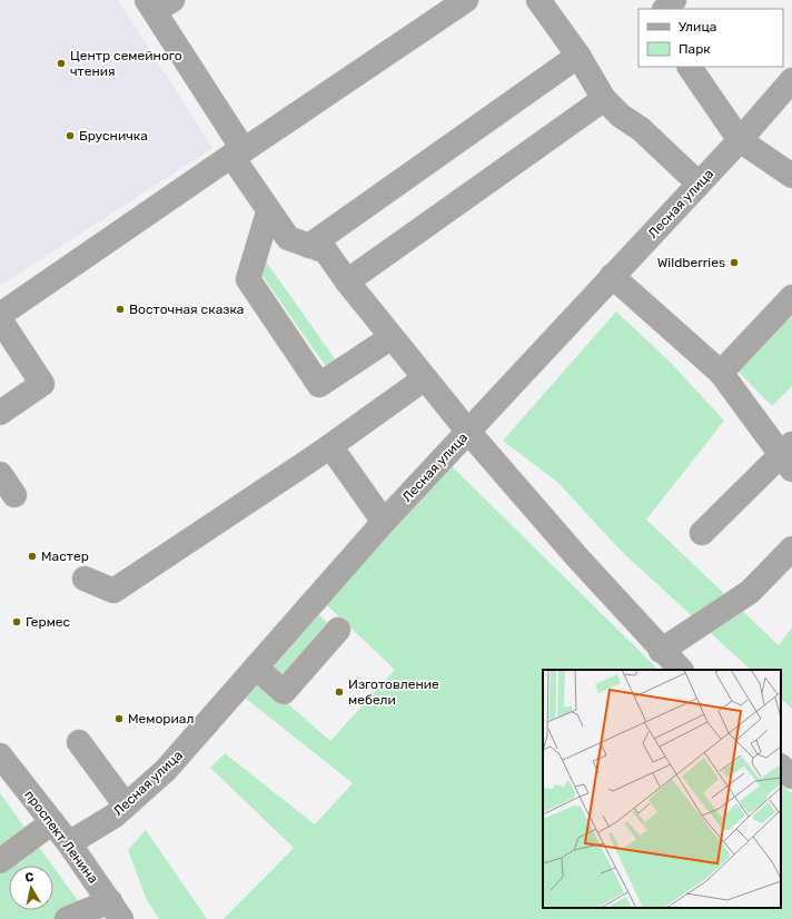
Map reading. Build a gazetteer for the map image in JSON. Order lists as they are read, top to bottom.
{
  "streets": {
    "street": ["Лесная улица", "проспект Ленина"]
  },
  "crossings": [
    ["Лесная улица", "проспект Ленина"]
  ],
  "places": [
    "Центр семейного чтения",
    "Брусничка",
    "Wildberries",
    "Восточная сказка",
    "Мастер",
    "Гермес",
    "Изготовление мебели",
    "Мемориал"
  ],
  "legend": ["Улица", "Парк"],
  "north": "top"
}
